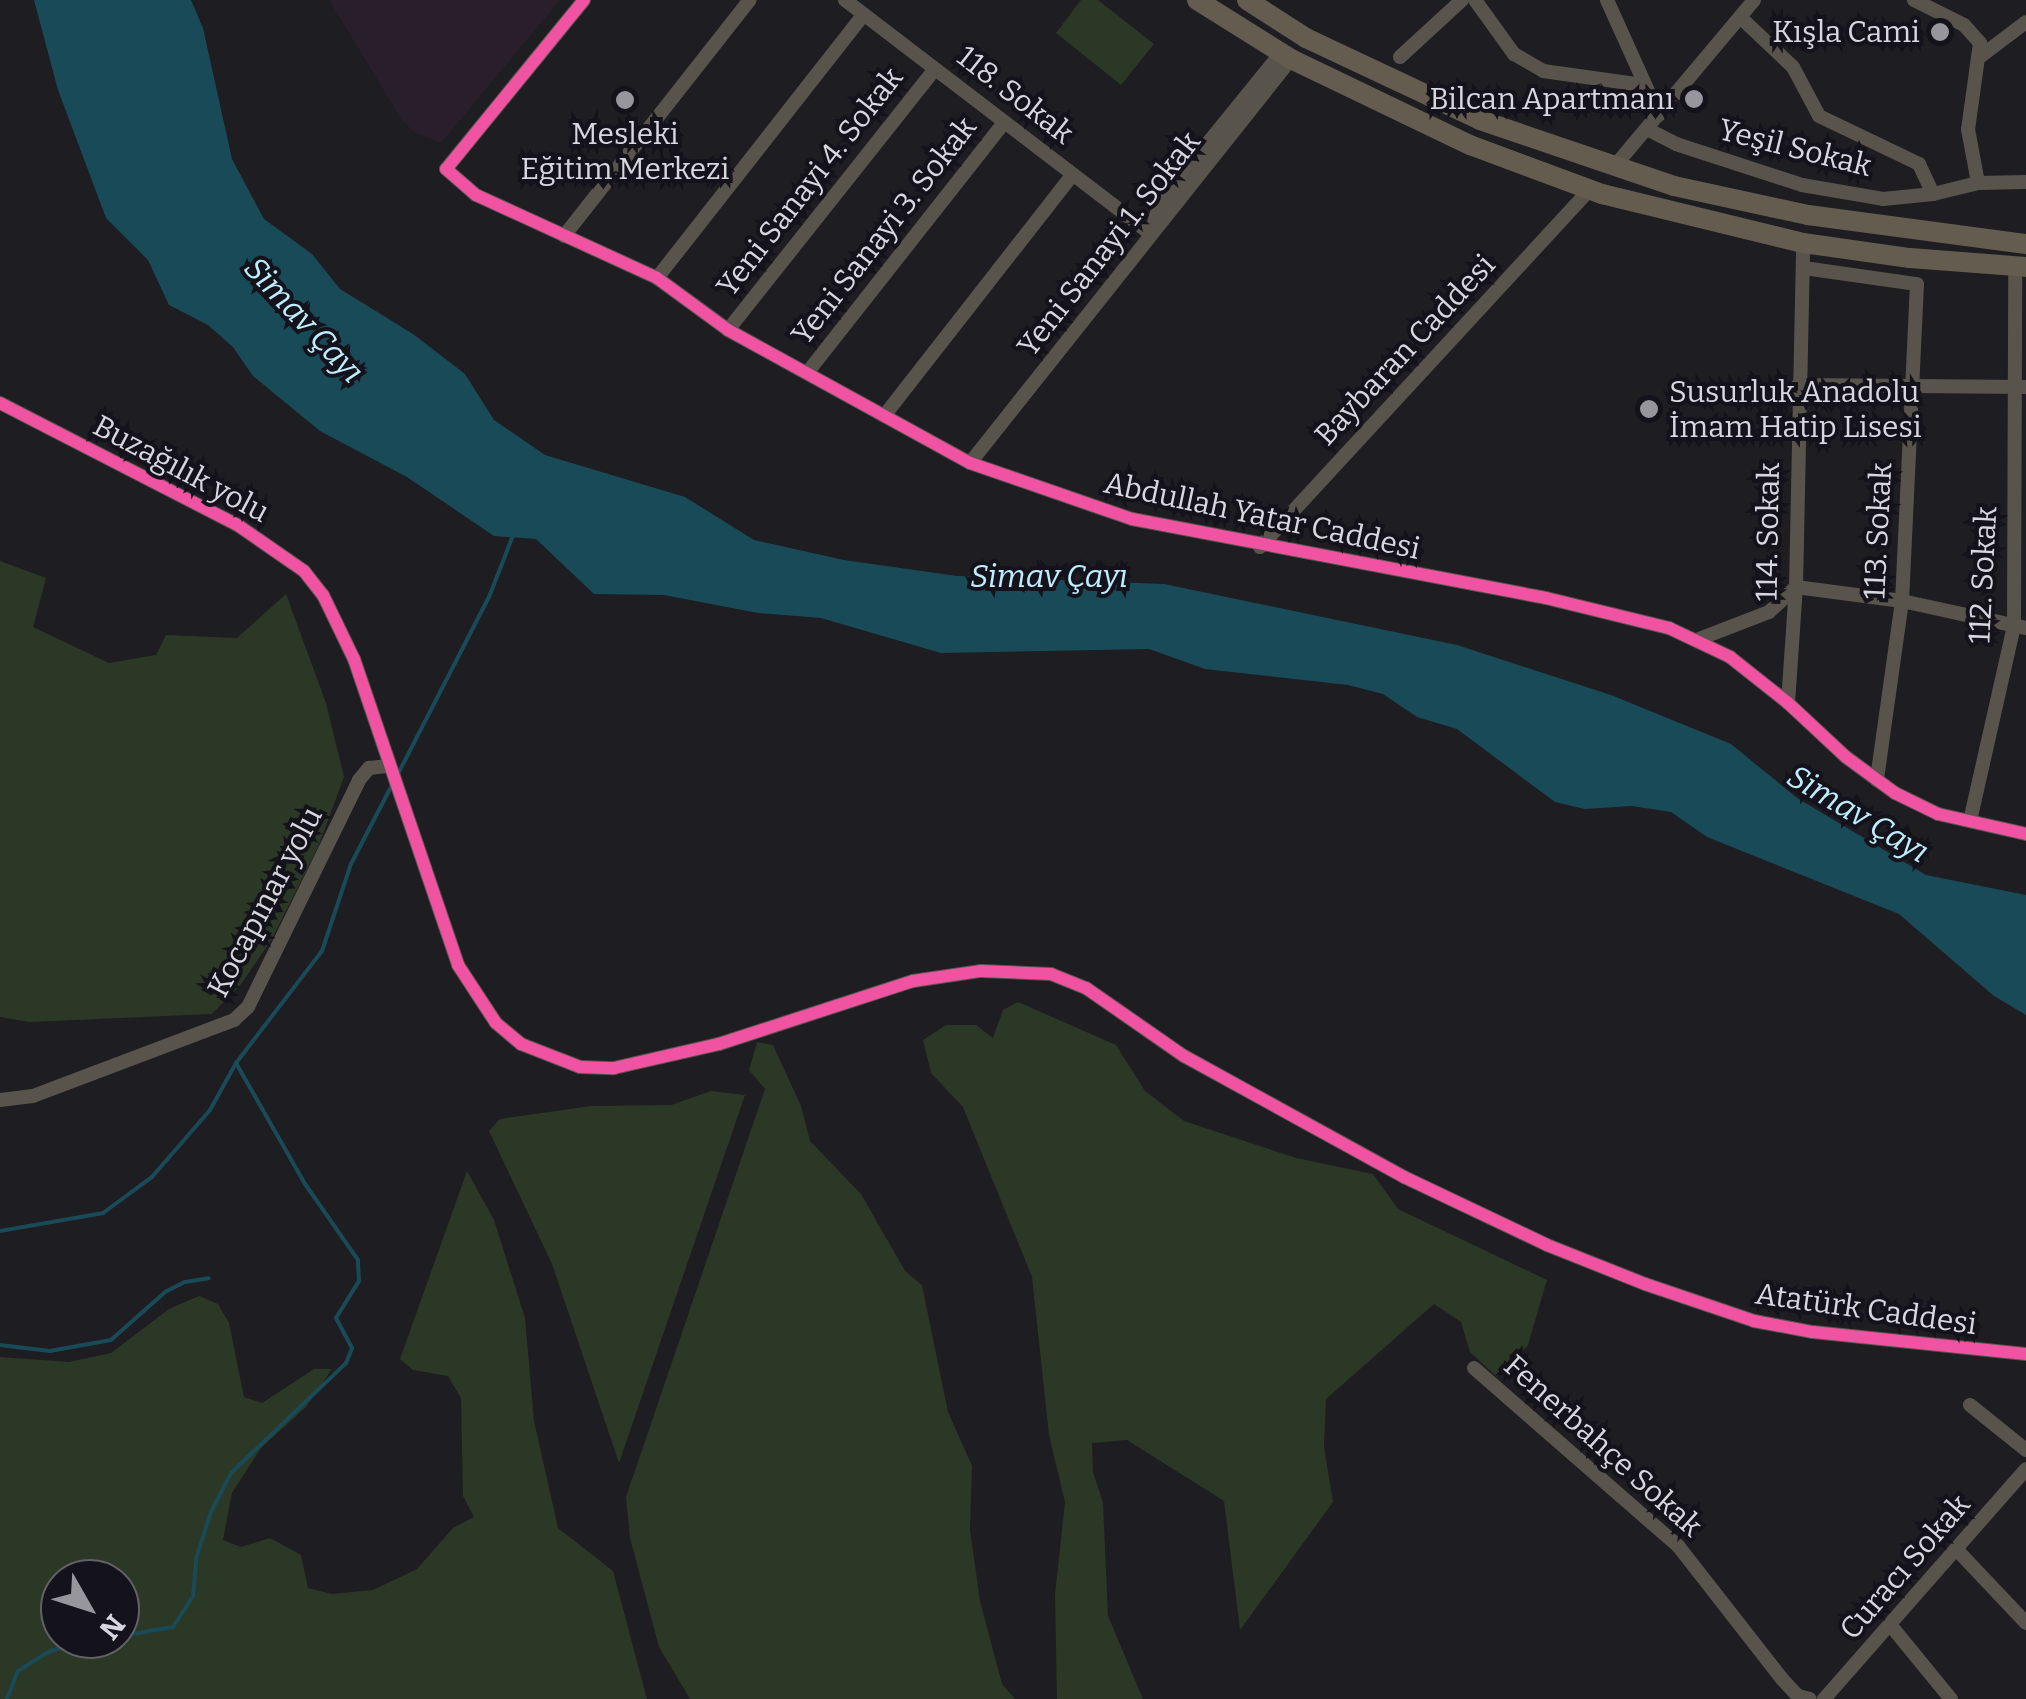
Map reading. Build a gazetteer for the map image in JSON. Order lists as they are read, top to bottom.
{
  "streets": {
    "street": [
      "118. Sokak",
      "Yeşil Sokak",
      "Yeni Sanayi 4. Sokak",
      "Yeni Sanayi 3. Sokak",
      "Yeni Sanayi 1. Sokak",
      "Baybaran Caddesi",
      "Buzağılık yolu",
      "Abdullah Yatar Caddesi",
      "113. Sokak",
      "114. Sokak",
      "112. Sokak",
      "Kocapınar yolu",
      "Atatürk Caddesi",
      "Fenerbahçe Sokak",
      "Curacı Sokak"
    ]
  },
  "crossings": [
    ["118. Sokak", "Yeni Sanayi 4. Sokak"],
    ["118. Sokak", "Yeni Sanayi 3. Sokak"],
    ["118. Sokak", "Yeni Sanayi 1. Sokak"],
    ["Yeni Sanayi 4. Sokak", "Abdullah Yatar Caddesi"],
    ["Yeni Sanayi 3. Sokak", "Abdullah Yatar Caddesi"],
    ["Yeni Sanayi 1. Sokak", "Abdullah Yatar Caddesi"],
    ["Baybaran Caddesi", "Abdullah Yatar Caddesi"],
    ["Buzağılık yolu", "Kocapınar yolu"],
    ["Buzağılık yolu", "Atatürk Caddesi"],
    ["Abdullah Yatar Caddesi", "113. Sokak"],
    ["Abdullah Yatar Caddesi", "114. Sokak"],
    ["Abdullah Yatar Caddesi", "112. Sokak"],
    ["113. Sokak", "114. Sokak"]
  ],
  "water": ["Simav Çayı"],
  "places": [
    "Kışla Cami",
    "Bilcan Apartmanı",
    "Mesleki Eğitim Merkezi",
    "Susurluk Anadolu İmam Hatip Lisesi"
  ],
  "north": "bottom right"
}
